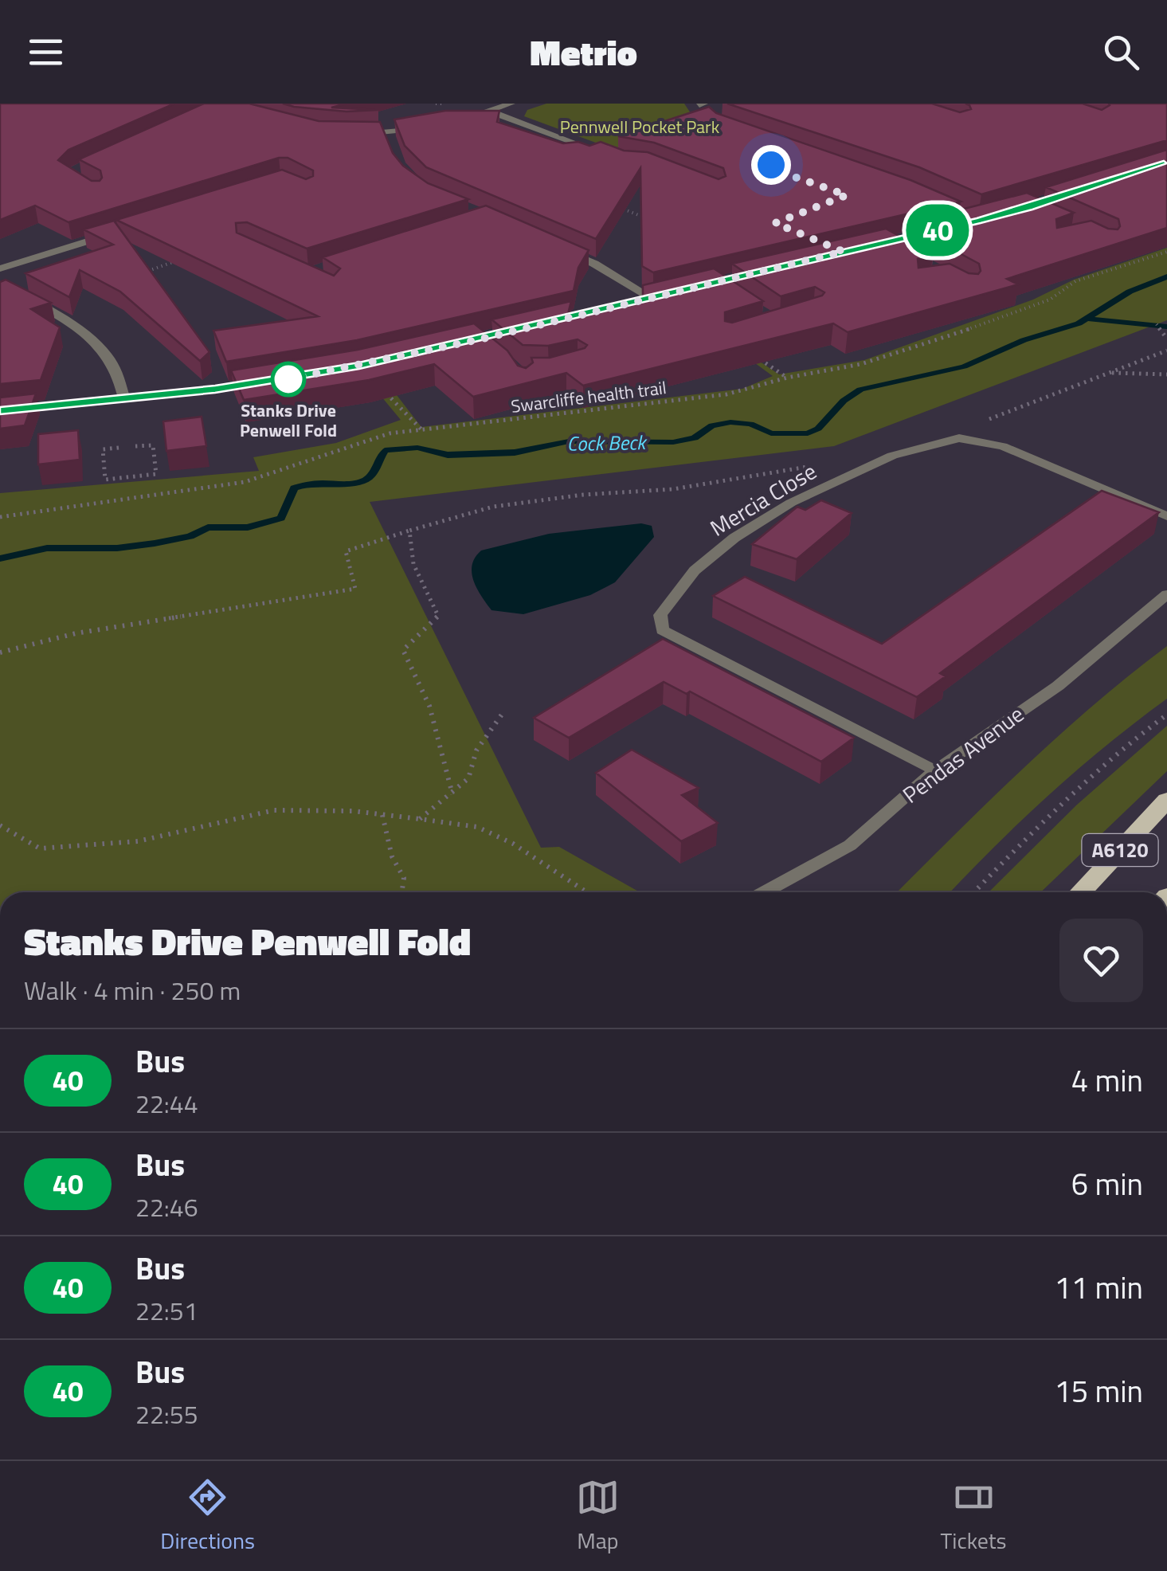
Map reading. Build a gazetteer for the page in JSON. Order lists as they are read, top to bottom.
{
  "streets": {
    "highway": ["A6120"],
    "street": ["Mercia Close", "Pendas Avenue"],
    "path": ["Swarcliffe health trail"]
  },
  "crossings": [
    ["Mercia Close", "Pendas Avenue"]
  ],
  "water": ["Cock Beck"],
  "parks": ["Pennwell Pocket Park"],
  "places": ["Stanks Drive Penwell Fold"],
  "lines": ["bus line 40"],
  "page": {
    "header": "Metrio",
    "on_map": "40",
    "heading": ["Stanks Drive Penwell Fold", "Walk · 4 min · 250 m"],
    "list": [
      {
        "mark": "40",
        "name": "Bus",
        "note": "22:44",
        "value": "4 min"
      },
      {
        "mark": "40",
        "name": "Bus",
        "note": "22:46",
        "value": "6 min"
      },
      {
        "mark": "40",
        "name": "Bus",
        "note": "22:51",
        "value": "11 min"
      },
      {
        "mark": "40",
        "name": "Bus",
        "note": "22:55",
        "value": "15 min"
      }
    ],
    "tabs": ["Directions", "Map", "Tickets"]
  }
}
